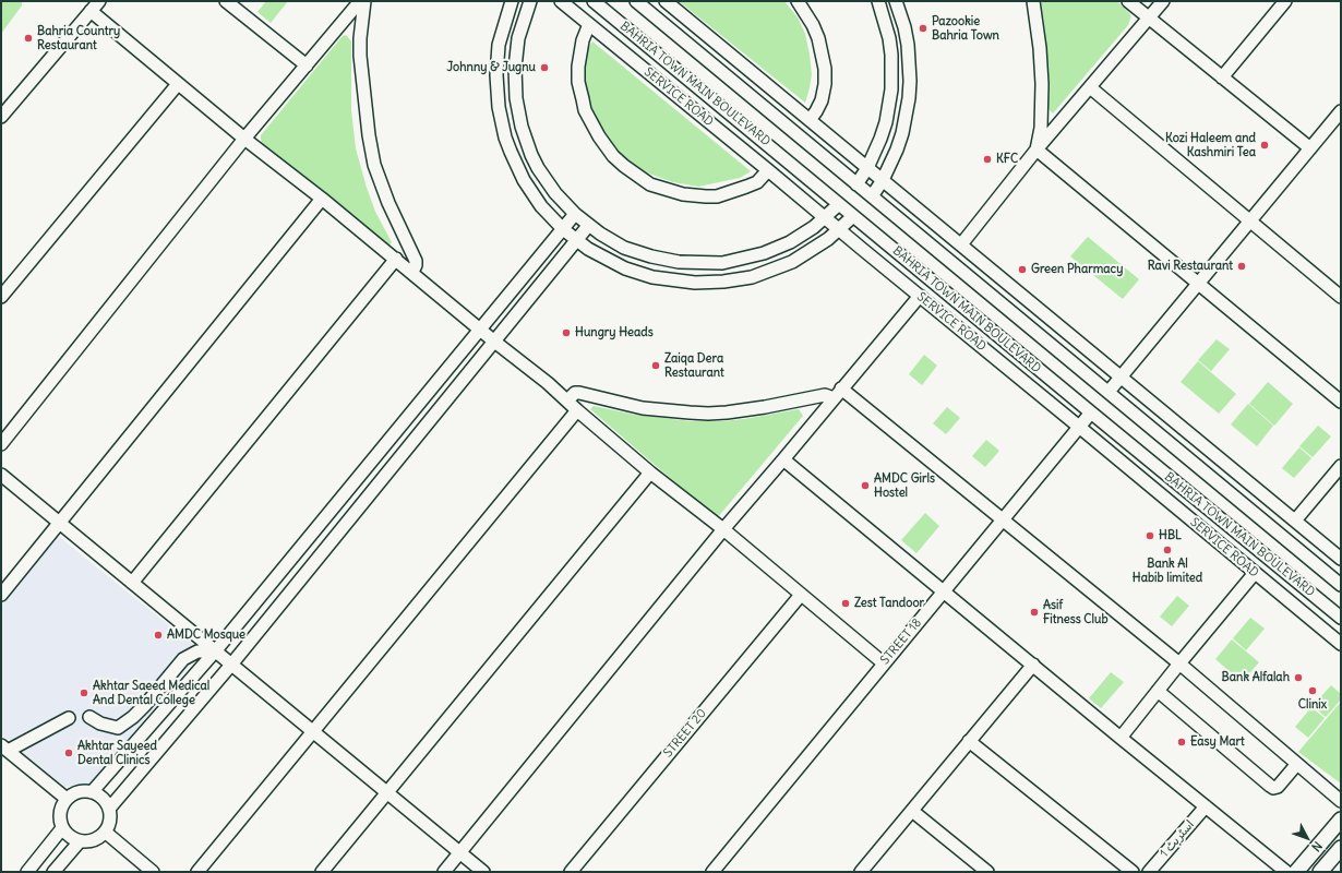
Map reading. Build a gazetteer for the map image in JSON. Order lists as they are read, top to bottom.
{
  "streets": {
    "street": [
      "BAHRIA TOWN MAIN BOULEVARD",
      "SERVICE ROAD",
      "STREET 18",
      "STREET 20",
      "اسٹریٹ 1"
    ]
  },
  "crossings": [
    ["BAHRIA TOWN MAIN BOULEVARD", "STREET 18"],
    ["SERVICE ROAD", "STREET 18"]
  ],
  "places": [
    "Pazookie Bahria Town",
    "Bahria Country Restaurant",
    "Johnny & Jugnu",
    "Kozi Haleem and Kashmiri Tea",
    "KFC",
    "Ravi Restaurant",
    "Green Pharmacy",
    "Hungry Heads",
    "Zaiqa Dera Restaurant",
    "AMDC Girls Hostel",
    "HBL",
    "Bank Al Habib limited",
    "Zest Tandoor",
    "Asif Fitness Club",
    "AMDC Mosque",
    "Bank Alfalah",
    "Clinix",
    "Akhtar Saeed Medical And Dental College",
    "Easy Mart",
    "Akhtar Sayeed Dental Clinics"
  ],
  "north": "bottom right"
}
